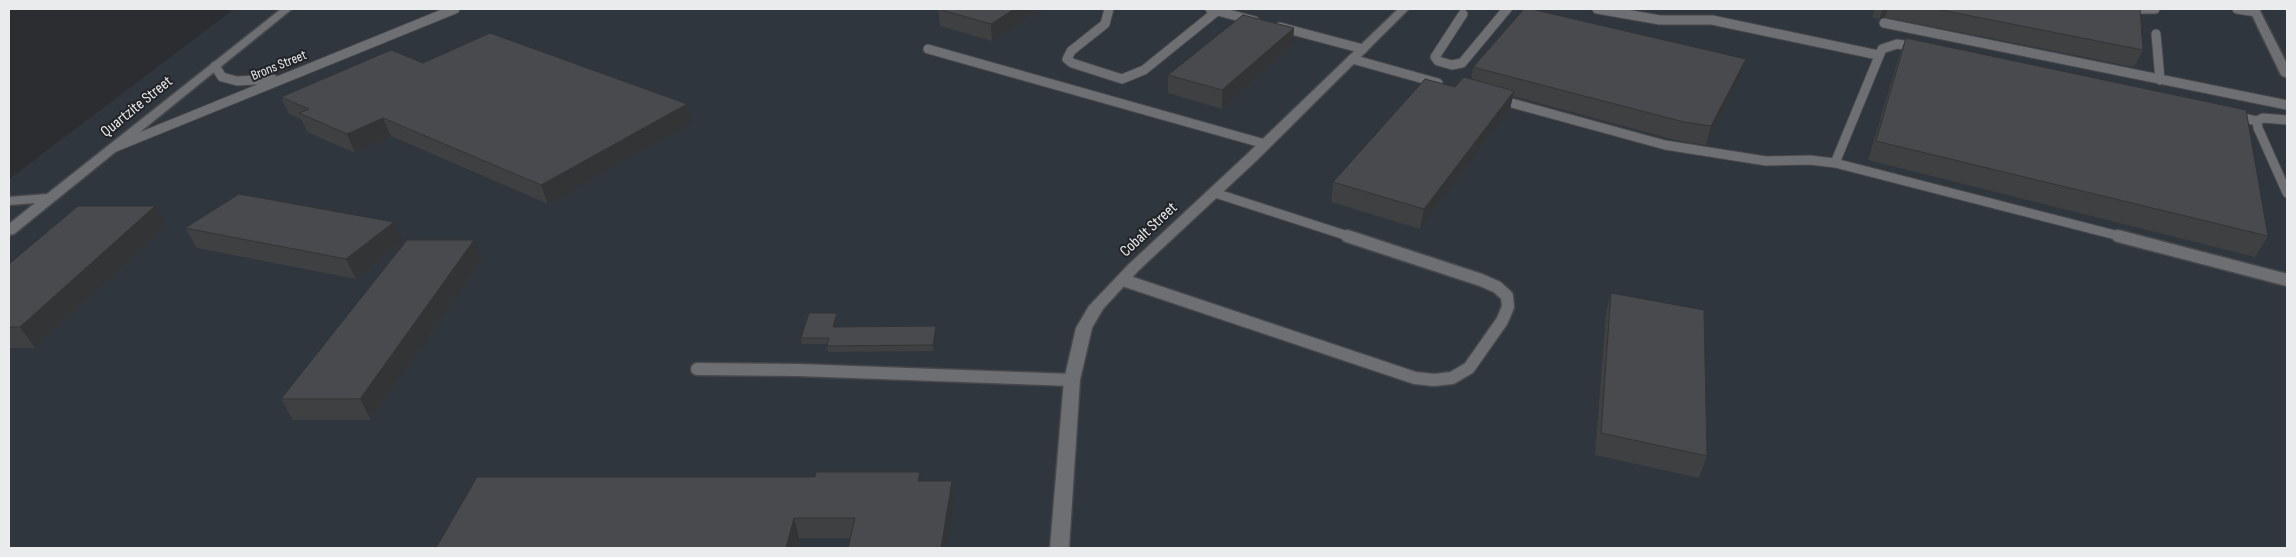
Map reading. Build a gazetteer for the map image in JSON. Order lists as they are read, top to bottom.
{
  "streets": {
    "street": ["Quartzite Street", "Cobalt Street"],
    "lane": ["Brons Street"]
  },
  "crossings": [
    ["Brons Street", "Quartzite Street"]
  ]
}
